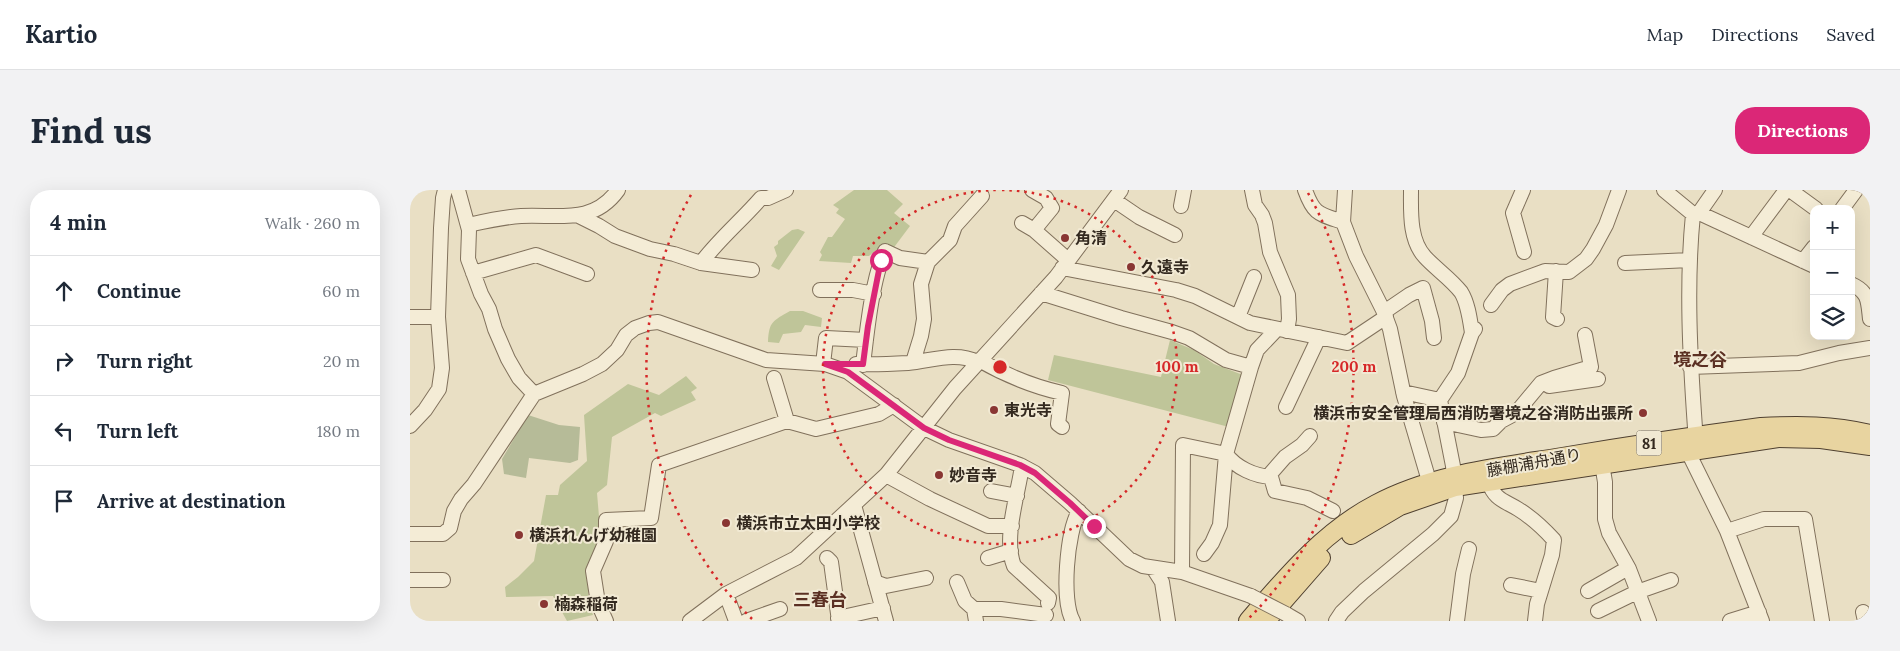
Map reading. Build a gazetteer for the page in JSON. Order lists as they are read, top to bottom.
{
  "streets": {
    "main road": ["81", "藤棚浦舟通り"]
  },
  "districts": ["境之谷", "三春台"],
  "places": [
    "角清",
    "久遠寺",
    "東光寺",
    "横浜市安全管理局西消防署境之谷消防出張所",
    "妙音寺",
    "横浜市立太田小学校",
    "横浜れんげ幼稚園",
    "楠森稲荷"
  ],
  "page": {
    "header": "Kartio",
    "nav": ["Map", "Directions", "Saved"],
    "buttons": "Directions",
    "title": "Find us",
    "heading": ["4 min", "Walk · 260 m"],
    "map_buttons": ["+", "−"],
    "list": [
      ["Continue", "60 m"],
      ["Turn right", "20 m"],
      ["Turn left", "180 m"],
      "Arrive at destination"
    ]
  },
  "rings": ["100 m", "200 m"]
}
